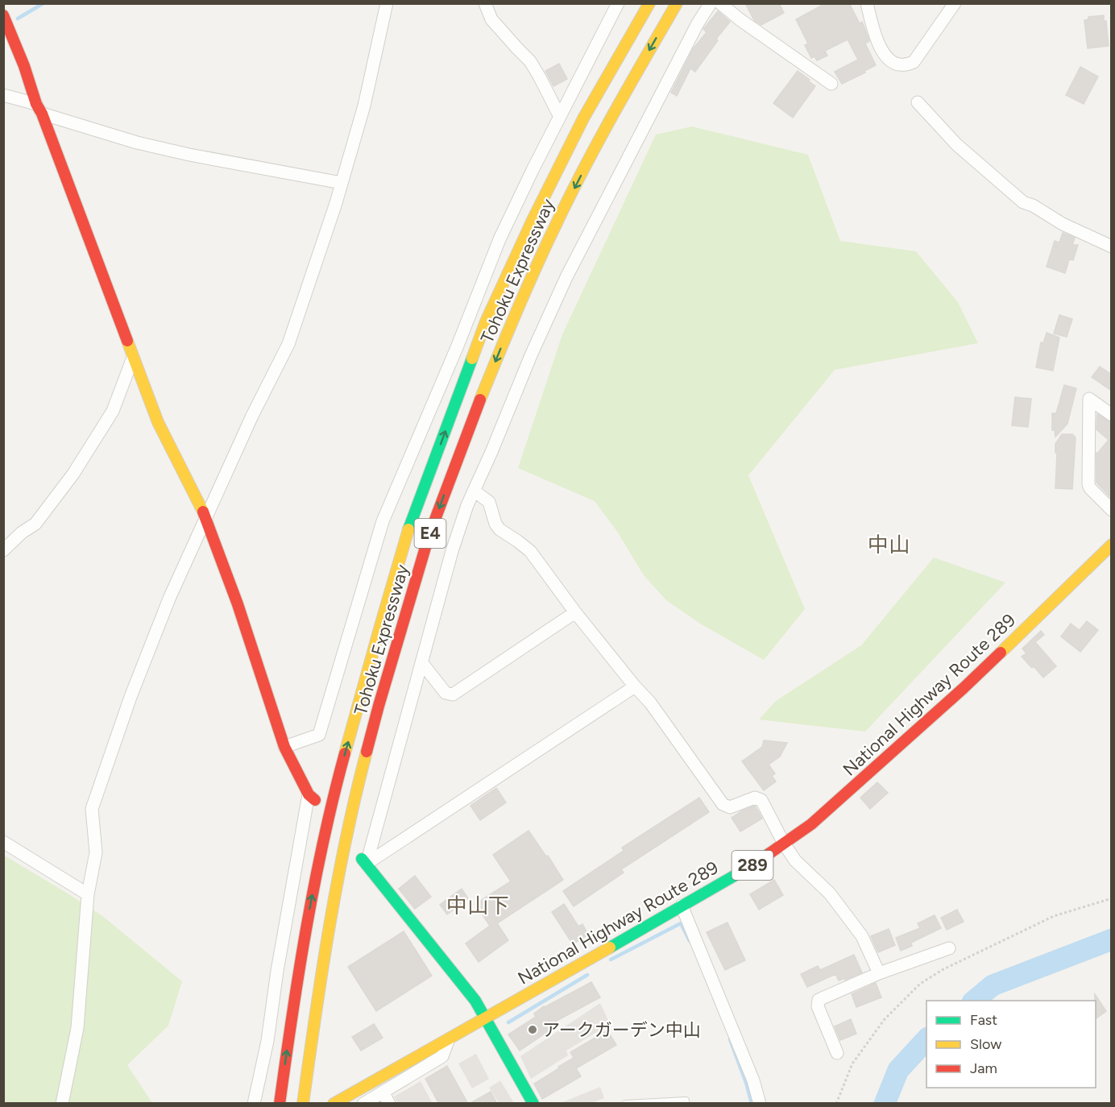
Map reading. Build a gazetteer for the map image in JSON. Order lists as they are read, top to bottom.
{
  "streets": {
    "main road": [
      "Tohoku Expressway",
      "E4",
      "National Highway Route 289",
      "289"
    ]
  },
  "districts": ["中山", "中山下"],
  "places": ["アークガーデン中山"],
  "legend": ["Fast", "Slow", "Jam"]
}
